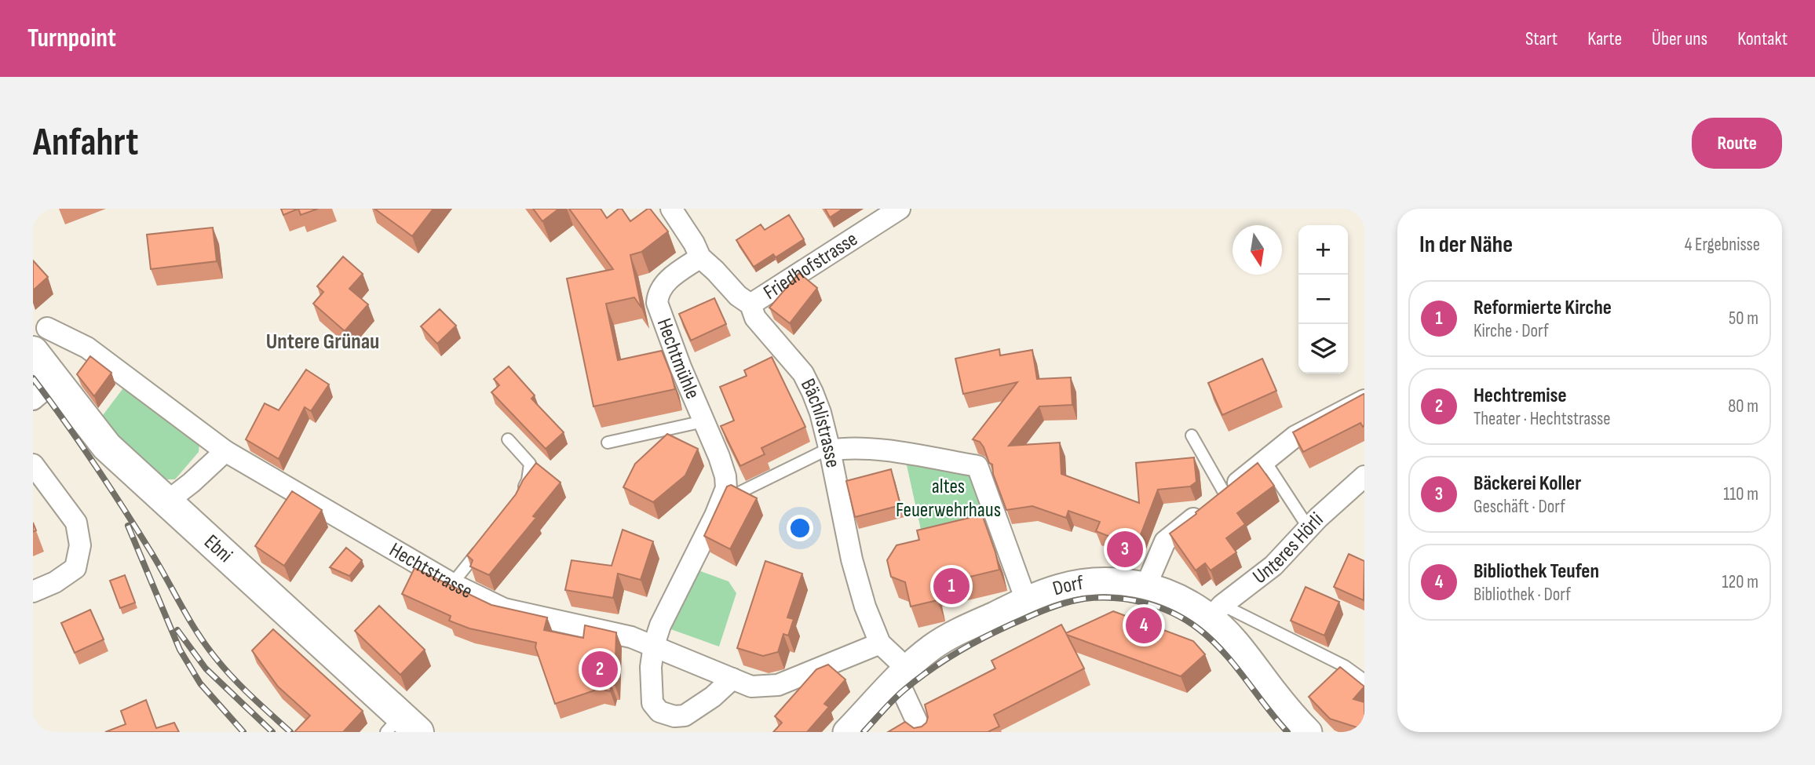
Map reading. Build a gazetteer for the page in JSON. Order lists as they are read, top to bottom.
{
  "streets": {
    "main road": ["Ebni"],
    "street": [
      "Friedhofstrasse",
      "Hechtmühle",
      "Bächlistrasse",
      "Unteres Hörli",
      "Hechtstrasse",
      "Dorf"
    ]
  },
  "crossings": [
    ["Friedhofstrasse", "Bächlistrasse"],
    ["Hechtmühle", "Bächlistrasse"],
    ["Bächlistrasse", "Hechtstrasse"],
    ["Bächlistrasse", "Dorf"],
    ["Unteres Hörli", "Dorf"],
    ["Ebni", "Hechtstrasse"]
  ],
  "districts": ["Untere Grünau"],
  "parks": ["altes Feuerwehrhaus"],
  "north": "bottom",
  "page": {
    "header": "Turnpoint",
    "nav": [
      "Start",
      "Karte",
      "Über uns",
      "Kontakt"
    ],
    "buttons": "Route",
    "title": "Anfahrt",
    "heading": ["In der Nähe", "4 Ergebnisse"],
    "map_buttons": ["+", "−"],
    "list": [
      {
        "mark": "1",
        "name": "Reformierte Kirche",
        "note": "Kirche · Dorf",
        "value": "50 m"
      },
      {
        "mark": "2",
        "name": "Hechtremise",
        "note": "Theater · Hechtstrasse",
        "value": "80 m"
      },
      {
        "mark": "3",
        "name": "Bäckerei Koller",
        "note": "Geschäft · Dorf",
        "value": "110 m"
      },
      {
        "mark": "4",
        "name": "Bibliothek Teufen",
        "note": "Bibliothek · Dorf",
        "value": "120 m"
      }
    ],
    "pins": [
      "3",
      "1",
      "4",
      "2"
    ]
  }
}
